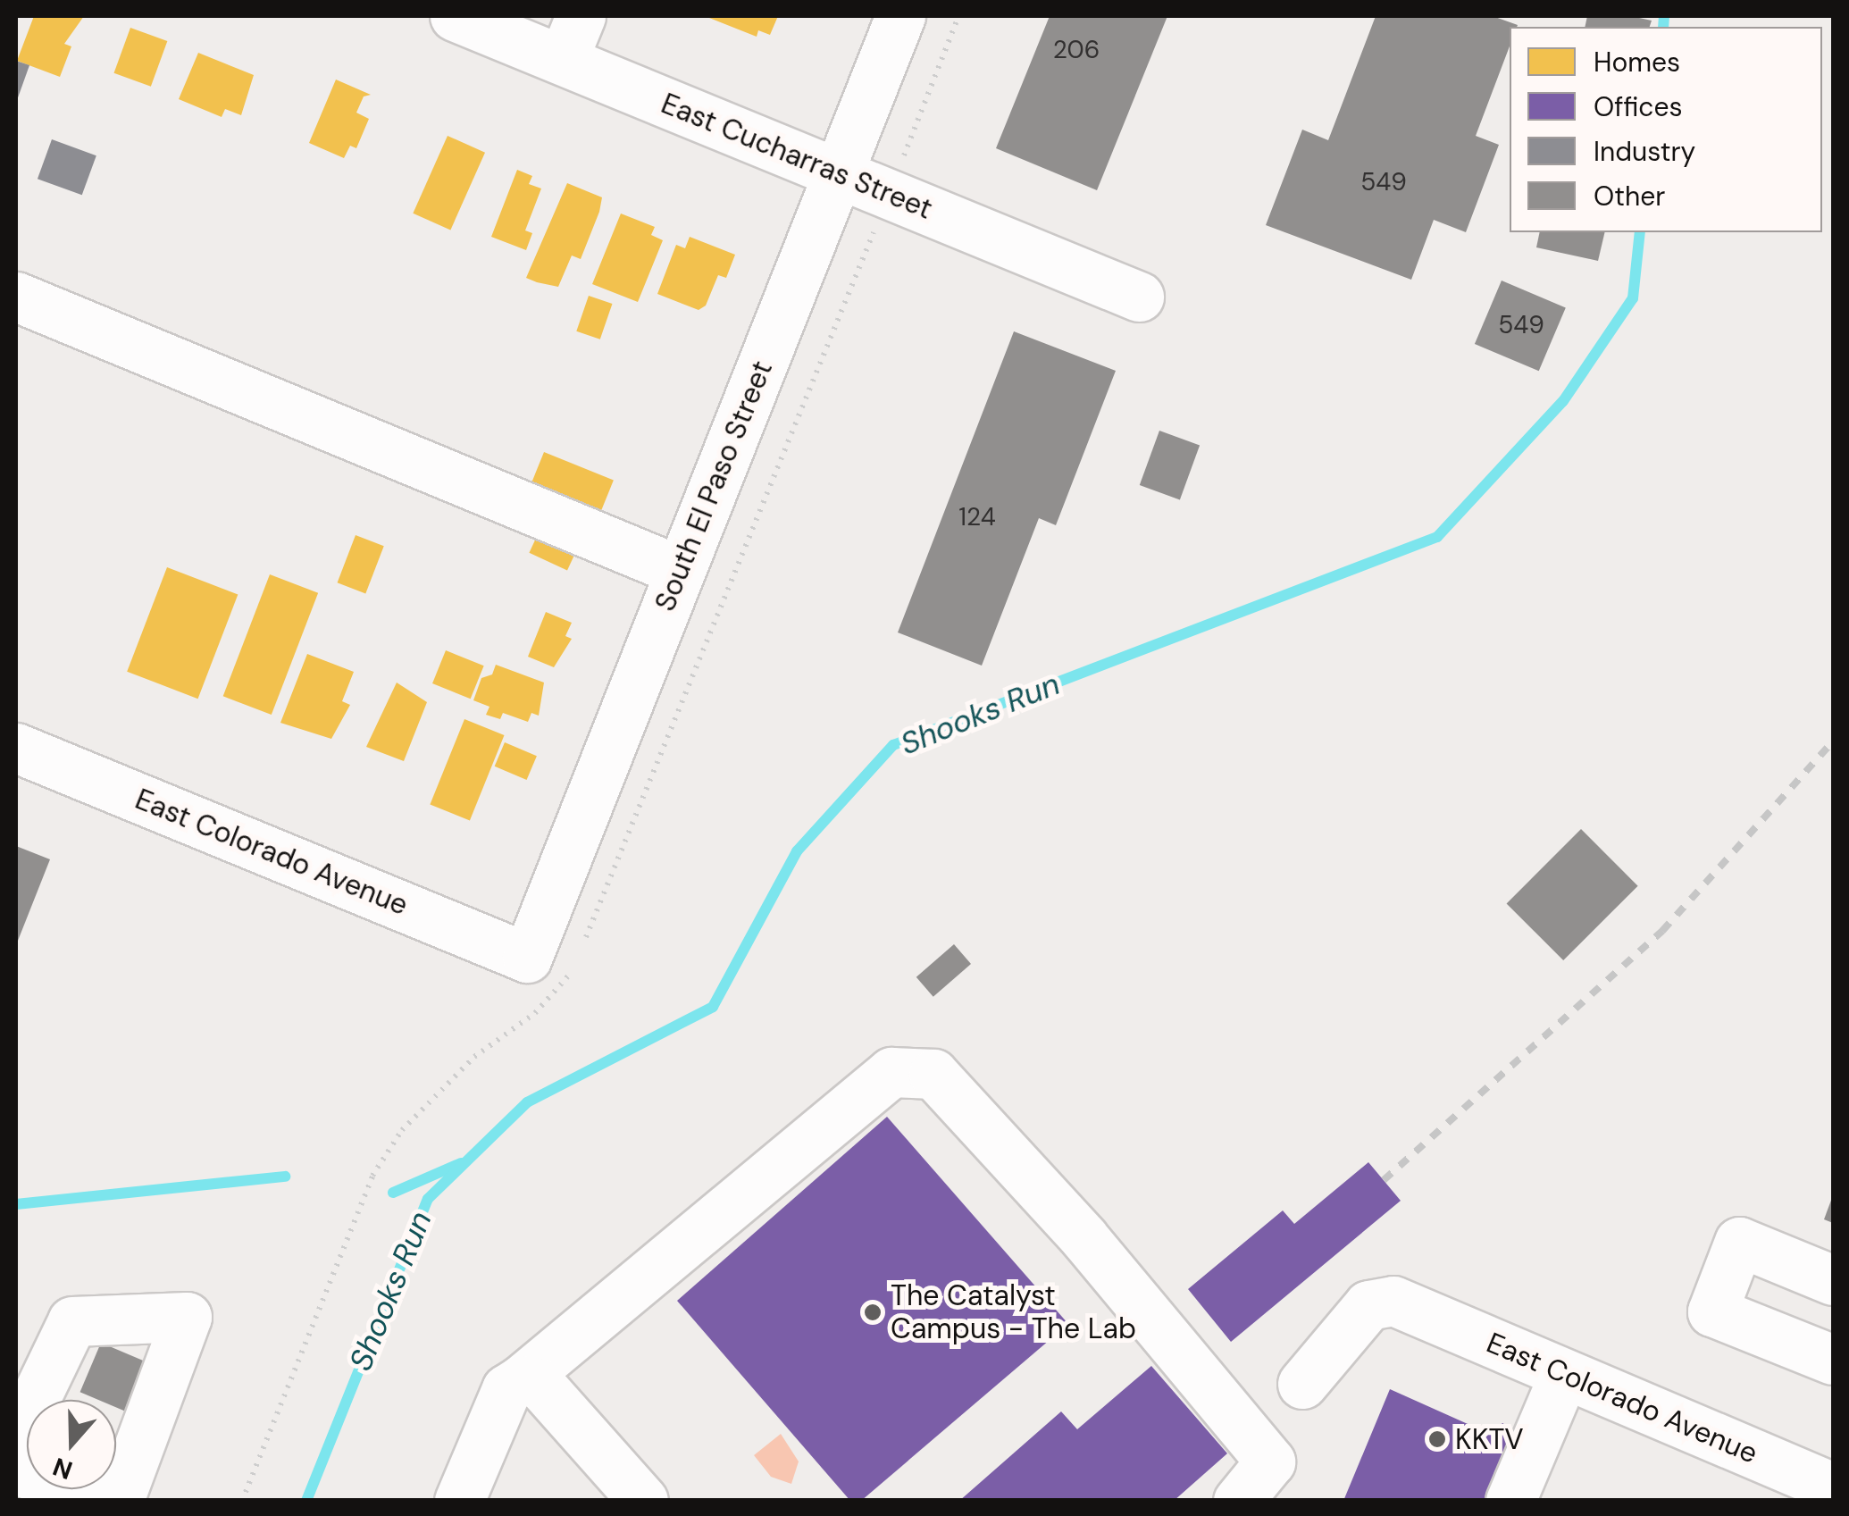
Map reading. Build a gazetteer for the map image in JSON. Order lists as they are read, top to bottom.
{
  "streets": {
    "street": ["East Cucharras Street", "South El Paso Street", "East Colorado Avenue"]
  },
  "crossings": [
    ["East Cucharras Street", "South El Paso Street"],
    ["South El Paso Street", "East Colorado Avenue"]
  ],
  "water": ["Shooks Run"],
  "places": ["The Catalyst Campus - The Lab", "KKTV"],
  "house_numbers": [
    "206",
    "549",
    "549",
    "124"
  ],
  "legend": [
    "Homes",
    "Offices",
    "Industry",
    "Other"
  ],
  "north": "bottom"
}
